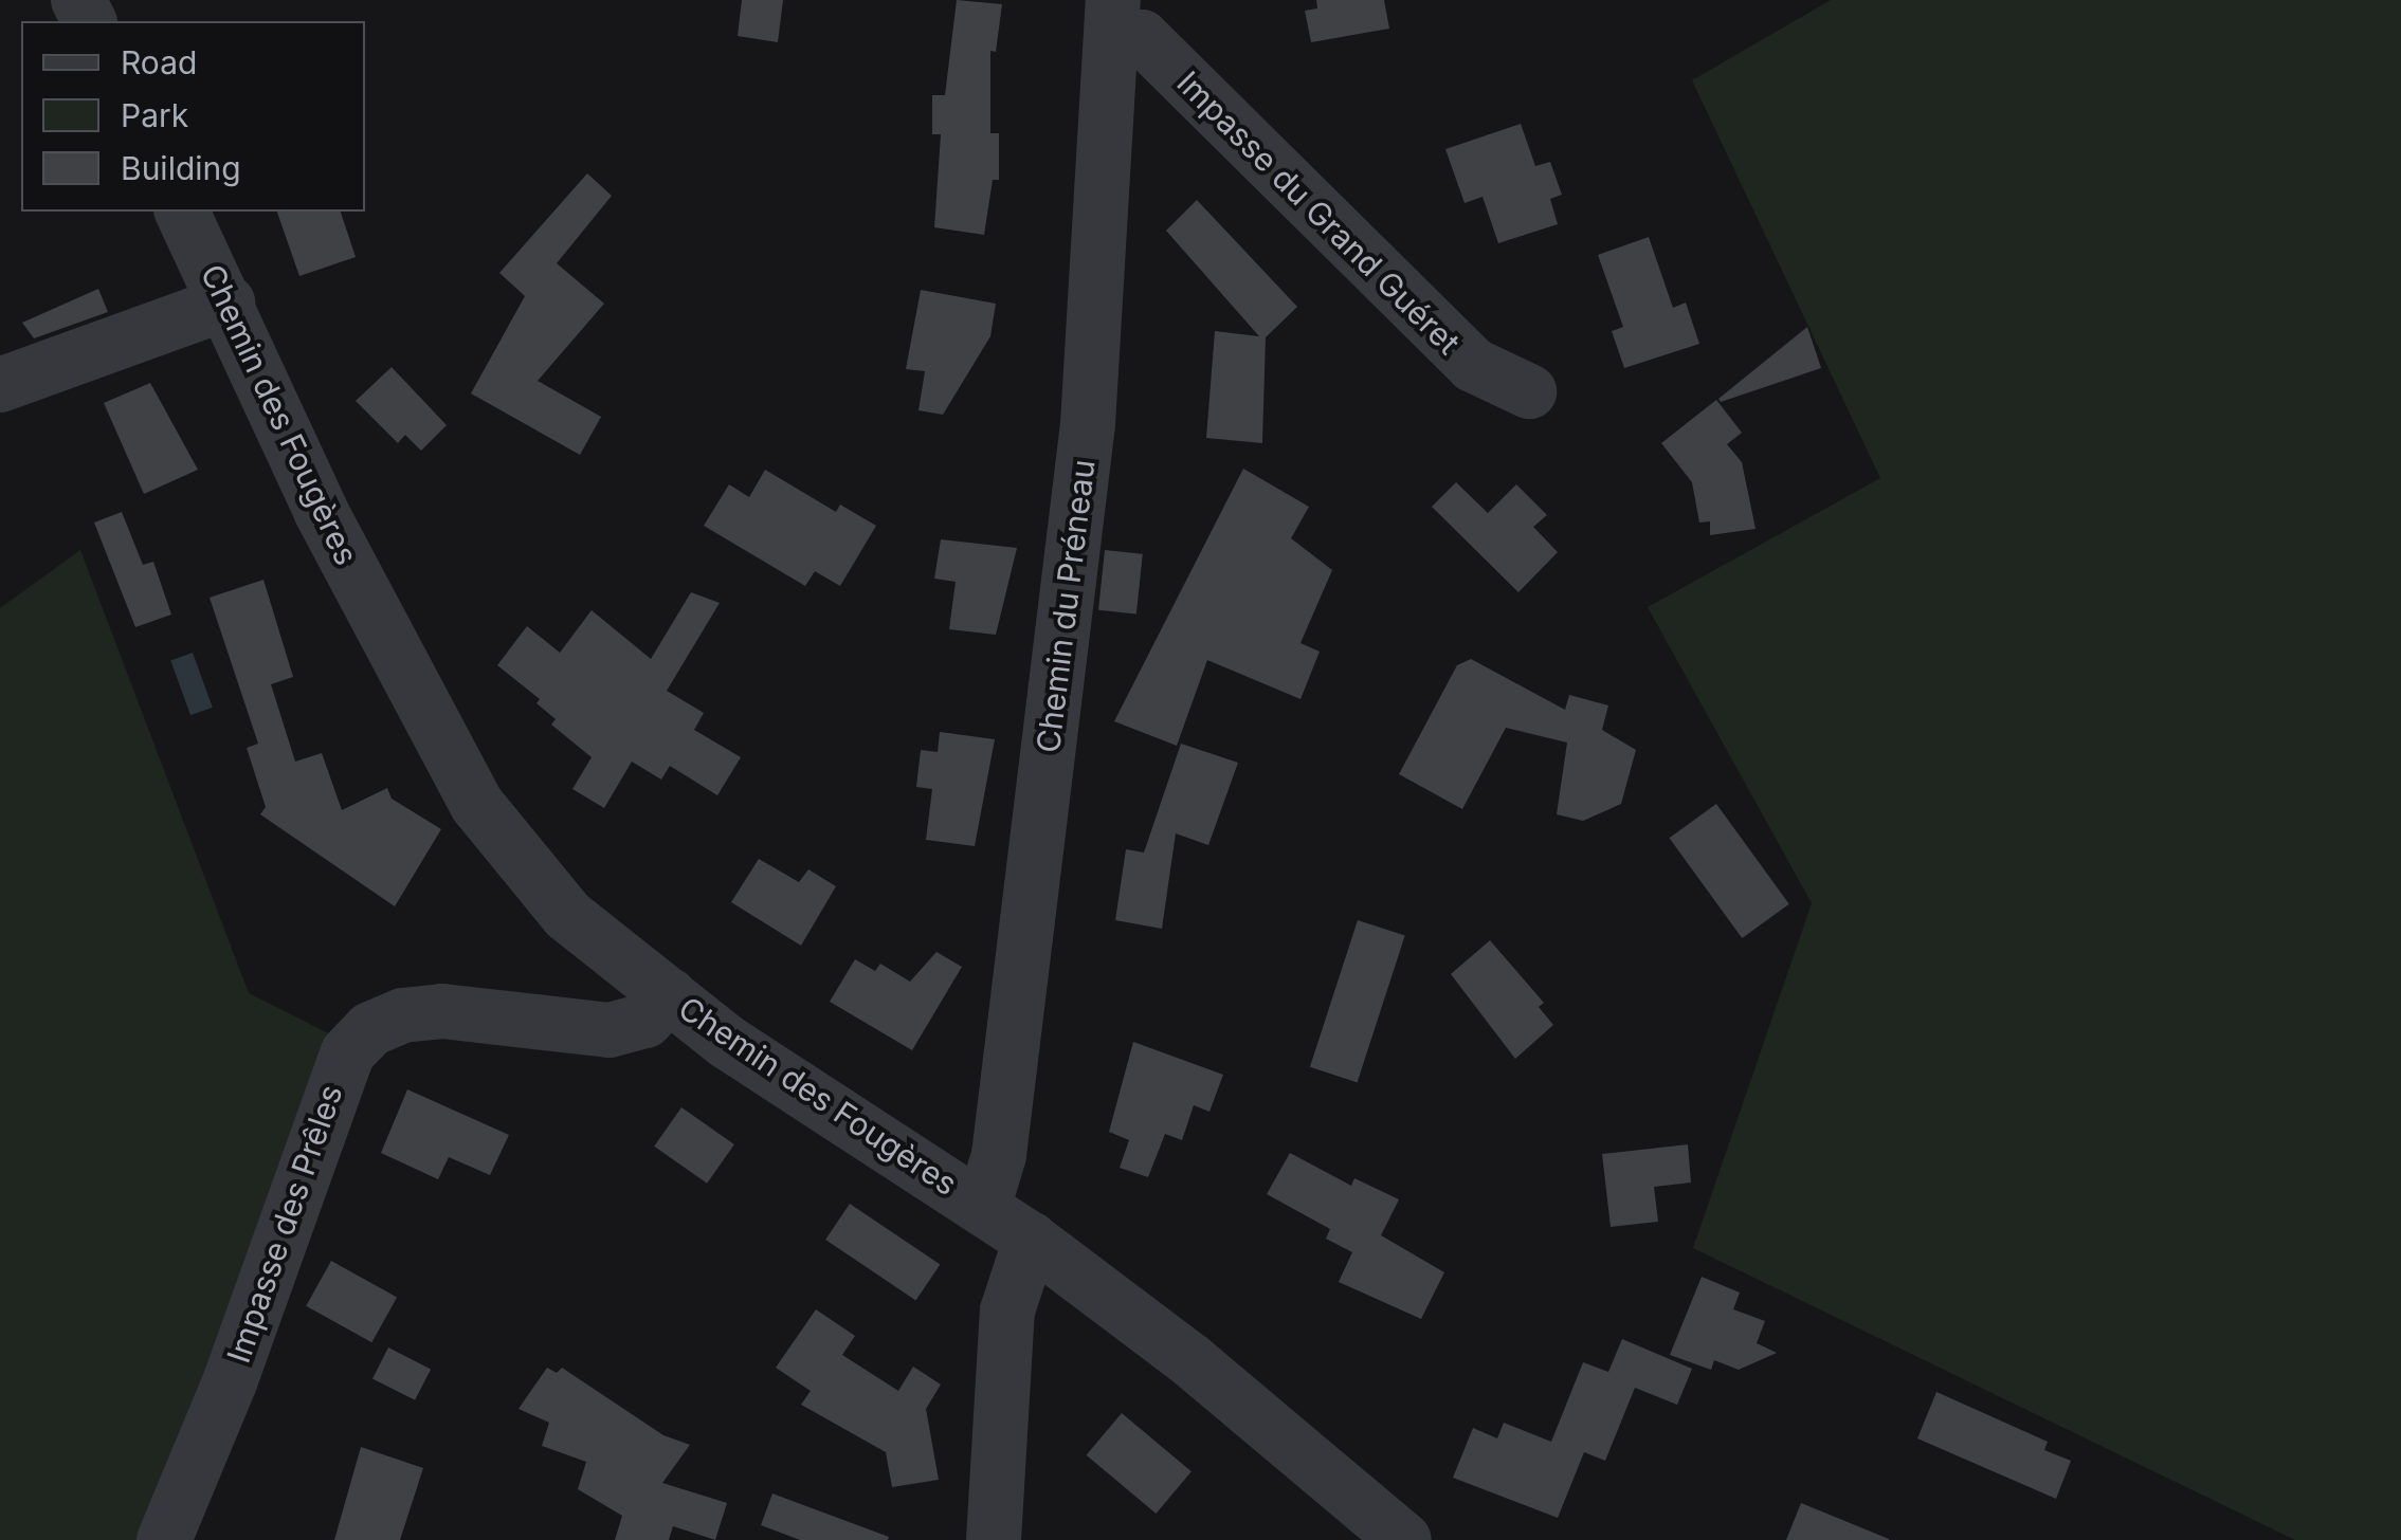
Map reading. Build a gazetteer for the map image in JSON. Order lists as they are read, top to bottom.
{
  "streets": {
    "street": [
      "Impasse du Grand Guéret",
      "Chemin des Fougères",
      "Chemin du Préneau",
      "Impasse des Prêles"
    ]
  },
  "crossings": [
    ["Impasse du Grand Guéret", "Chemin du Préneau"],
    ["Chemin des Fougères", "Chemin du Préneau"],
    ["Chemin des Fougères", "Impasse des Prêles"]
  ],
  "legend": ["Road", "Park", "Building"]
}
